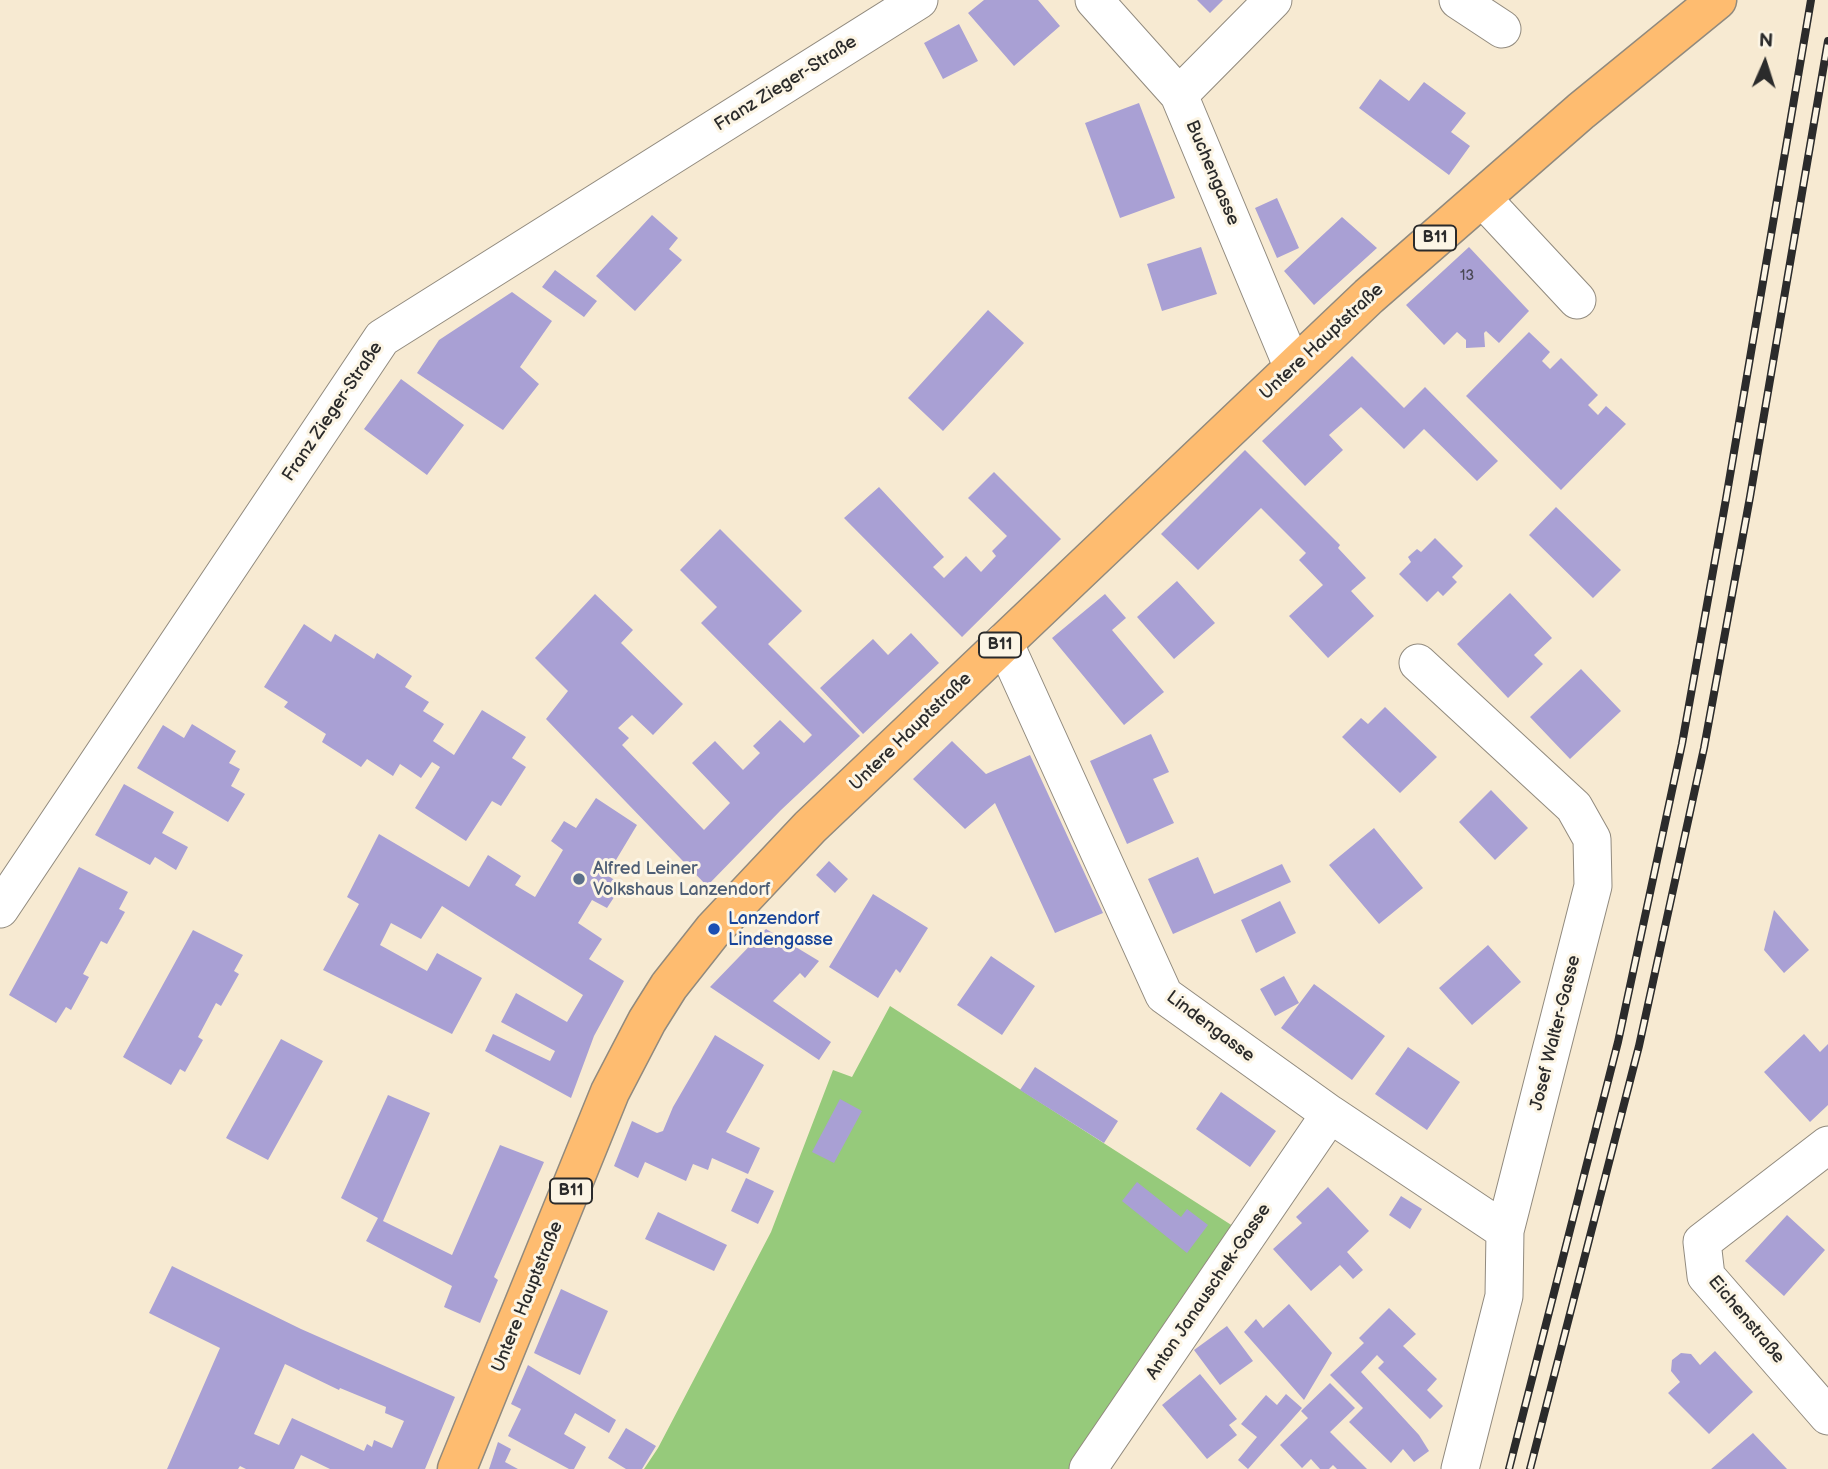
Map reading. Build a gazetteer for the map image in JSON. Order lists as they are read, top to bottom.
{
  "streets": {
    "main road": ["B11", "Untere Hauptstraße"],
    "street": [
      "Franz Zieger-Straße",
      "Buchengasse",
      "Lindengasse",
      "Josef Walter-Gasse",
      "Anton Janauschek-Gasse",
      "Eichenstraße"
    ]
  },
  "crossings": [
    ["Buchengasse", "Untere Hauptstraße"],
    ["Untere Hauptstraße", "Lindengasse"],
    ["Lindengasse", "Josef Walter-Gasse"],
    ["Lindengasse", "Anton Janauschek-Gasse"]
  ],
  "places": ["Alfred Leiner Volkshaus Lanzendorf", "Lanzendorf Lindengasse"],
  "house_numbers": ["13"],
  "north": "top"
}
